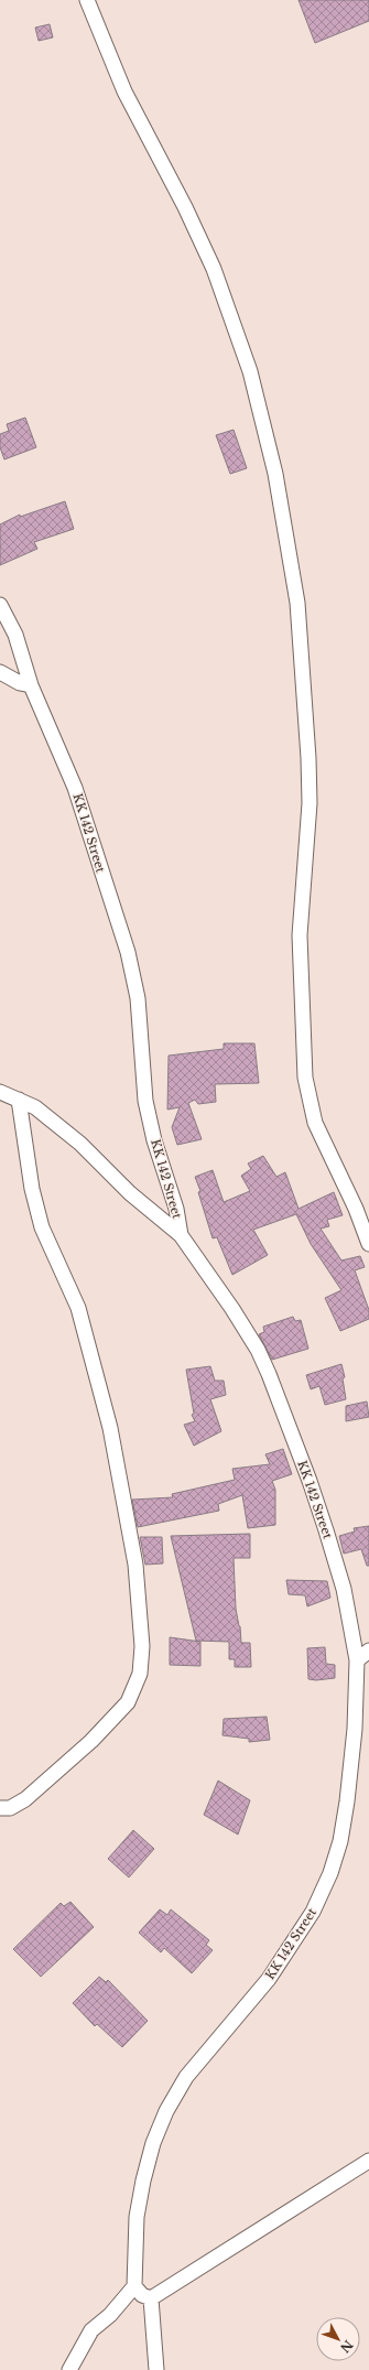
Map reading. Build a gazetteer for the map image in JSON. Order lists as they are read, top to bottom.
{
  "streets": {
    "street": ["KK 142 Street"]
  },
  "north": "bottom right"
}
